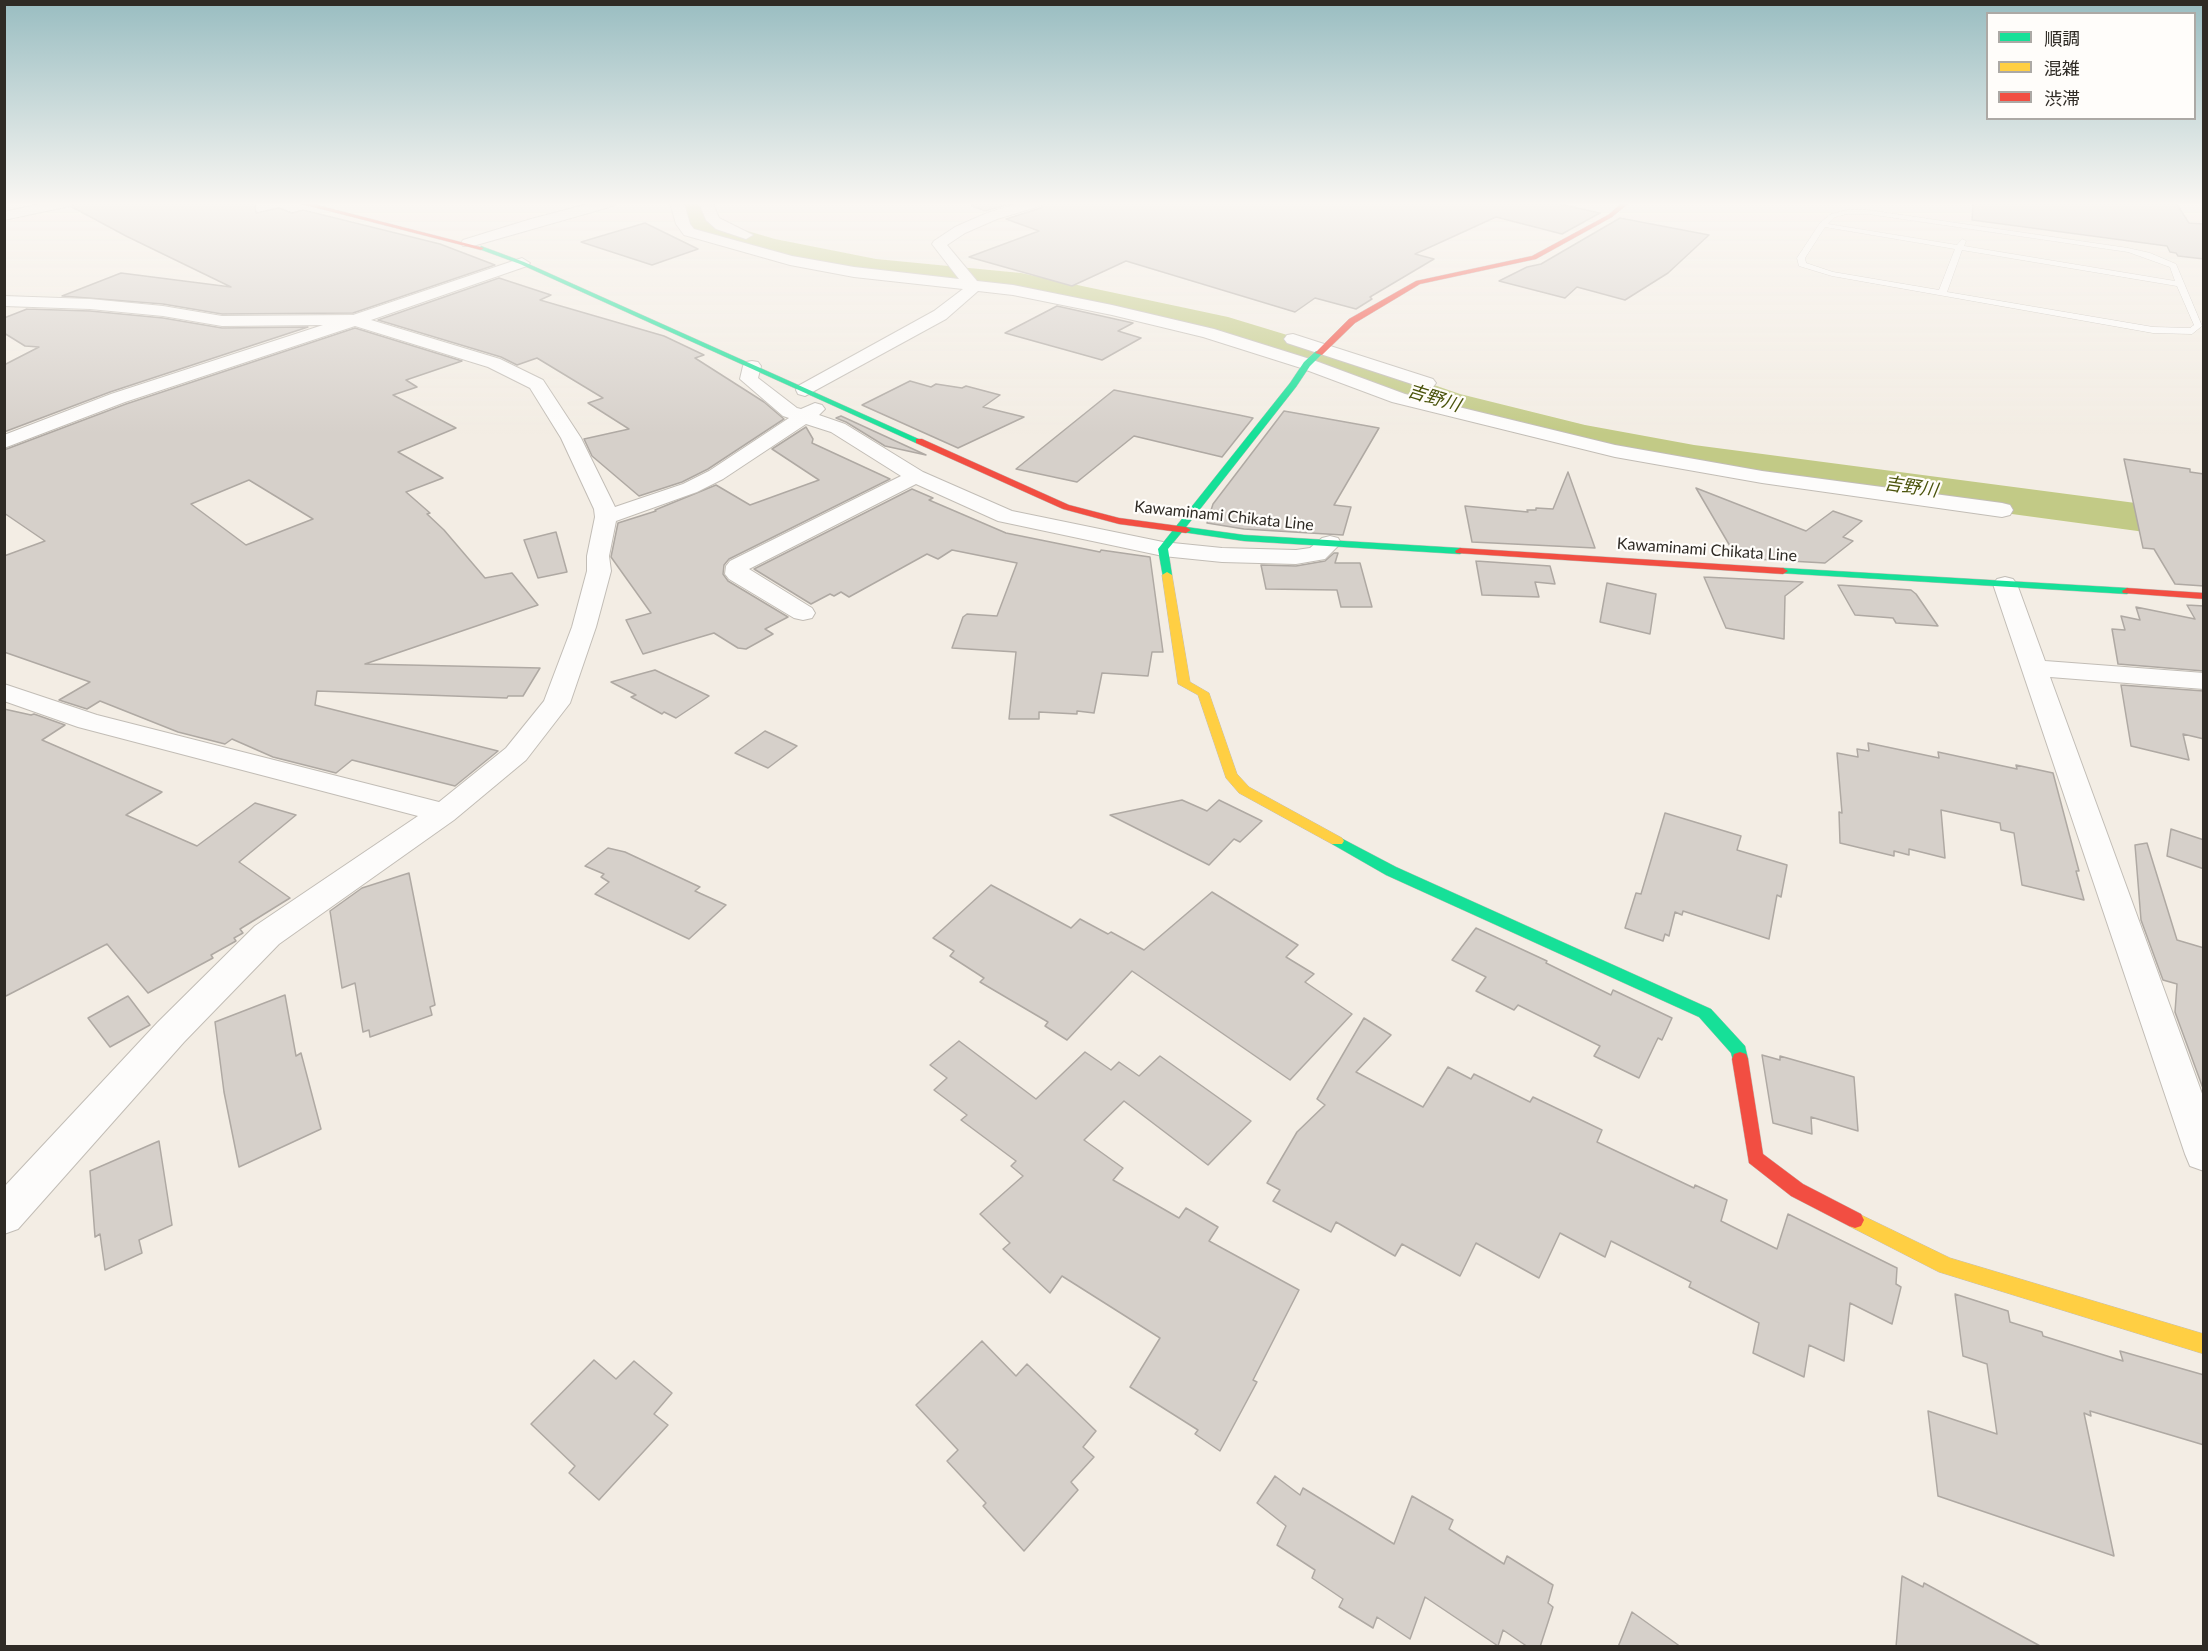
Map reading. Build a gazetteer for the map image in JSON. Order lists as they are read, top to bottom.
{
  "streets": {
    "main road": ["Kawaminami Chikata Line"]
  },
  "water": ["吉野川"],
  "legend": ["順調", "混雑", "渋滞"]
}
